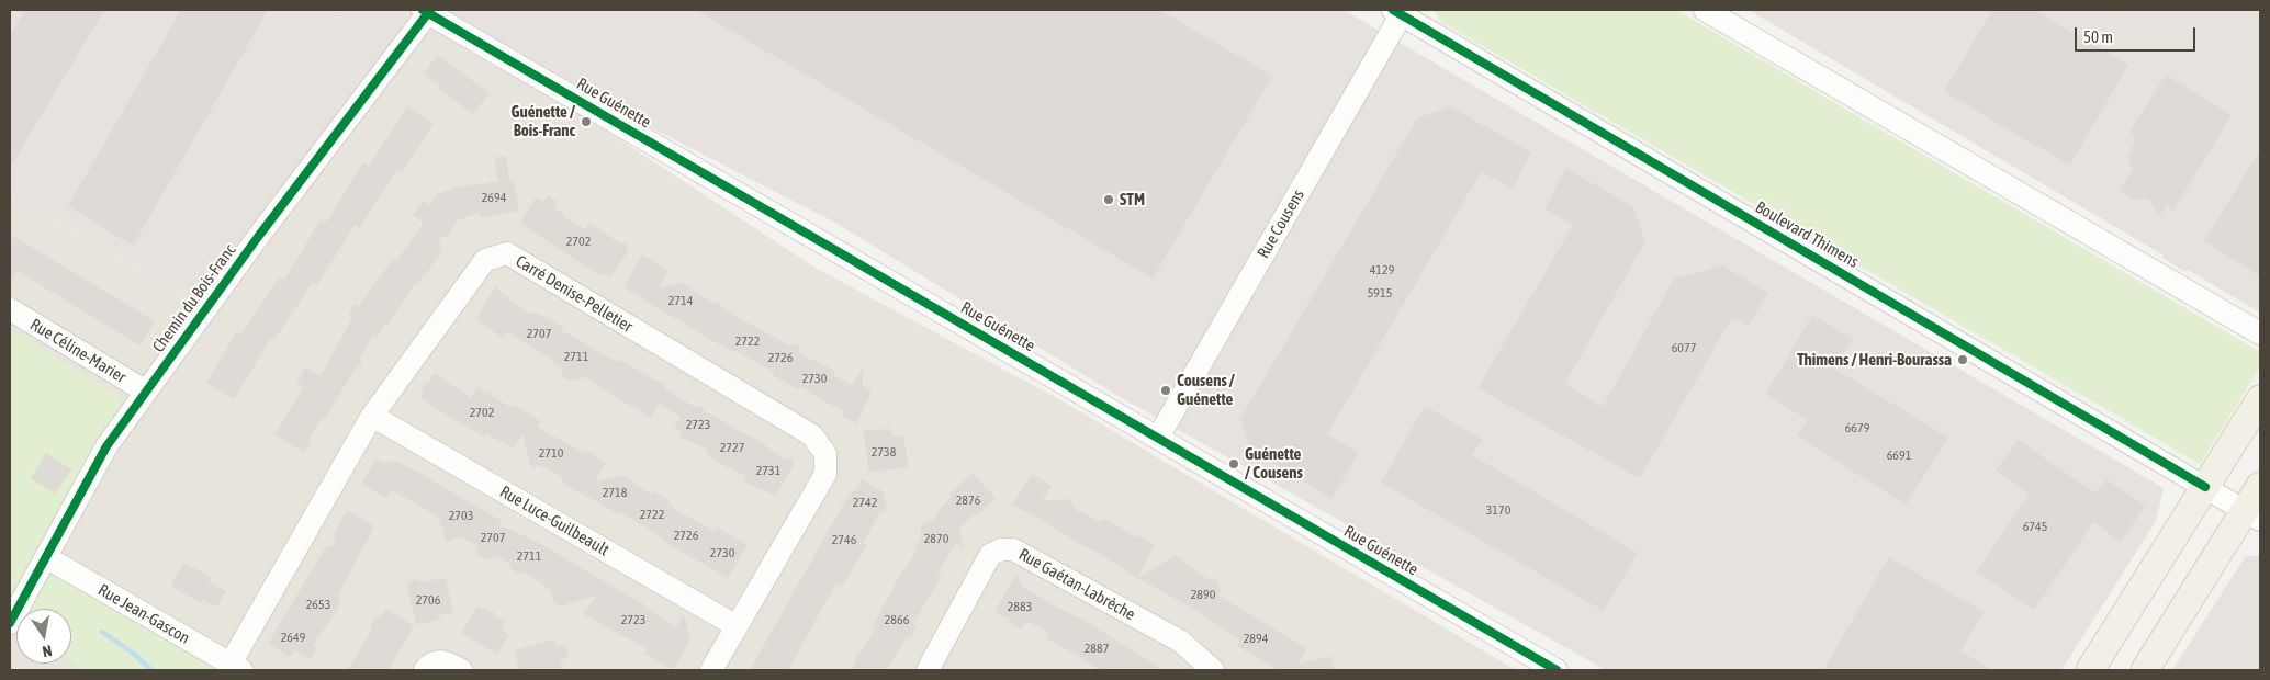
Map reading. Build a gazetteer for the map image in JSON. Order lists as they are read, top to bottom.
{
  "streets": {
    "street": [
      "Rue Guénette",
      "Rue Cousens",
      "Boulevard Thimens",
      "Carré Denise-Pelletier",
      "Chemin du Bois-Franc",
      "Rue Céline-Marier",
      "Rue Luce-Guilbeault",
      "Rue Gaétan-Labrèche",
      "Rue Jean-Gascon"
    ]
  },
  "crossings": [
    ["Rue Guénette", "Rue Cousens"],
    ["Rue Guénette", "Chemin du Bois-Franc"],
    ["Rue Cousens", "Boulevard Thimens"],
    ["Carré Denise-Pelletier", "Rue Luce-Guilbeault"],
    ["Carré Denise-Pelletier", "Rue Jean-Gascon"],
    ["Chemin du Bois-Franc", "Rue Céline-Marier"],
    ["Chemin du Bois-Franc", "Rue Jean-Gascon"]
  ],
  "places": [
    "Guénette / Bois-Franc",
    "STM",
    "Thimens / Henri-Bourassa",
    "Cousens / Guénette",
    "Guénette / Cousens"
  ],
  "house_numbers": [
    "2694",
    "2702",
    "4129",
    "5915",
    "2714",
    "2707",
    "2722",
    "6077",
    "2711",
    "2726",
    "2730",
    "2702",
    "2723",
    "6679",
    "2727",
    "2738",
    "2710",
    "6691",
    "2731",
    "2718",
    "2876",
    "2742",
    "3170",
    "2722",
    "2703",
    "6745",
    "2726",
    "2707",
    "2870",
    "2746",
    "2730",
    "2711",
    "2890",
    "2706",
    "2653",
    "2883",
    "2723",
    "2866",
    "2649",
    "2894",
    "2887"
  ],
  "scale_bar": "50 m",
  "north": "bottom"
}
